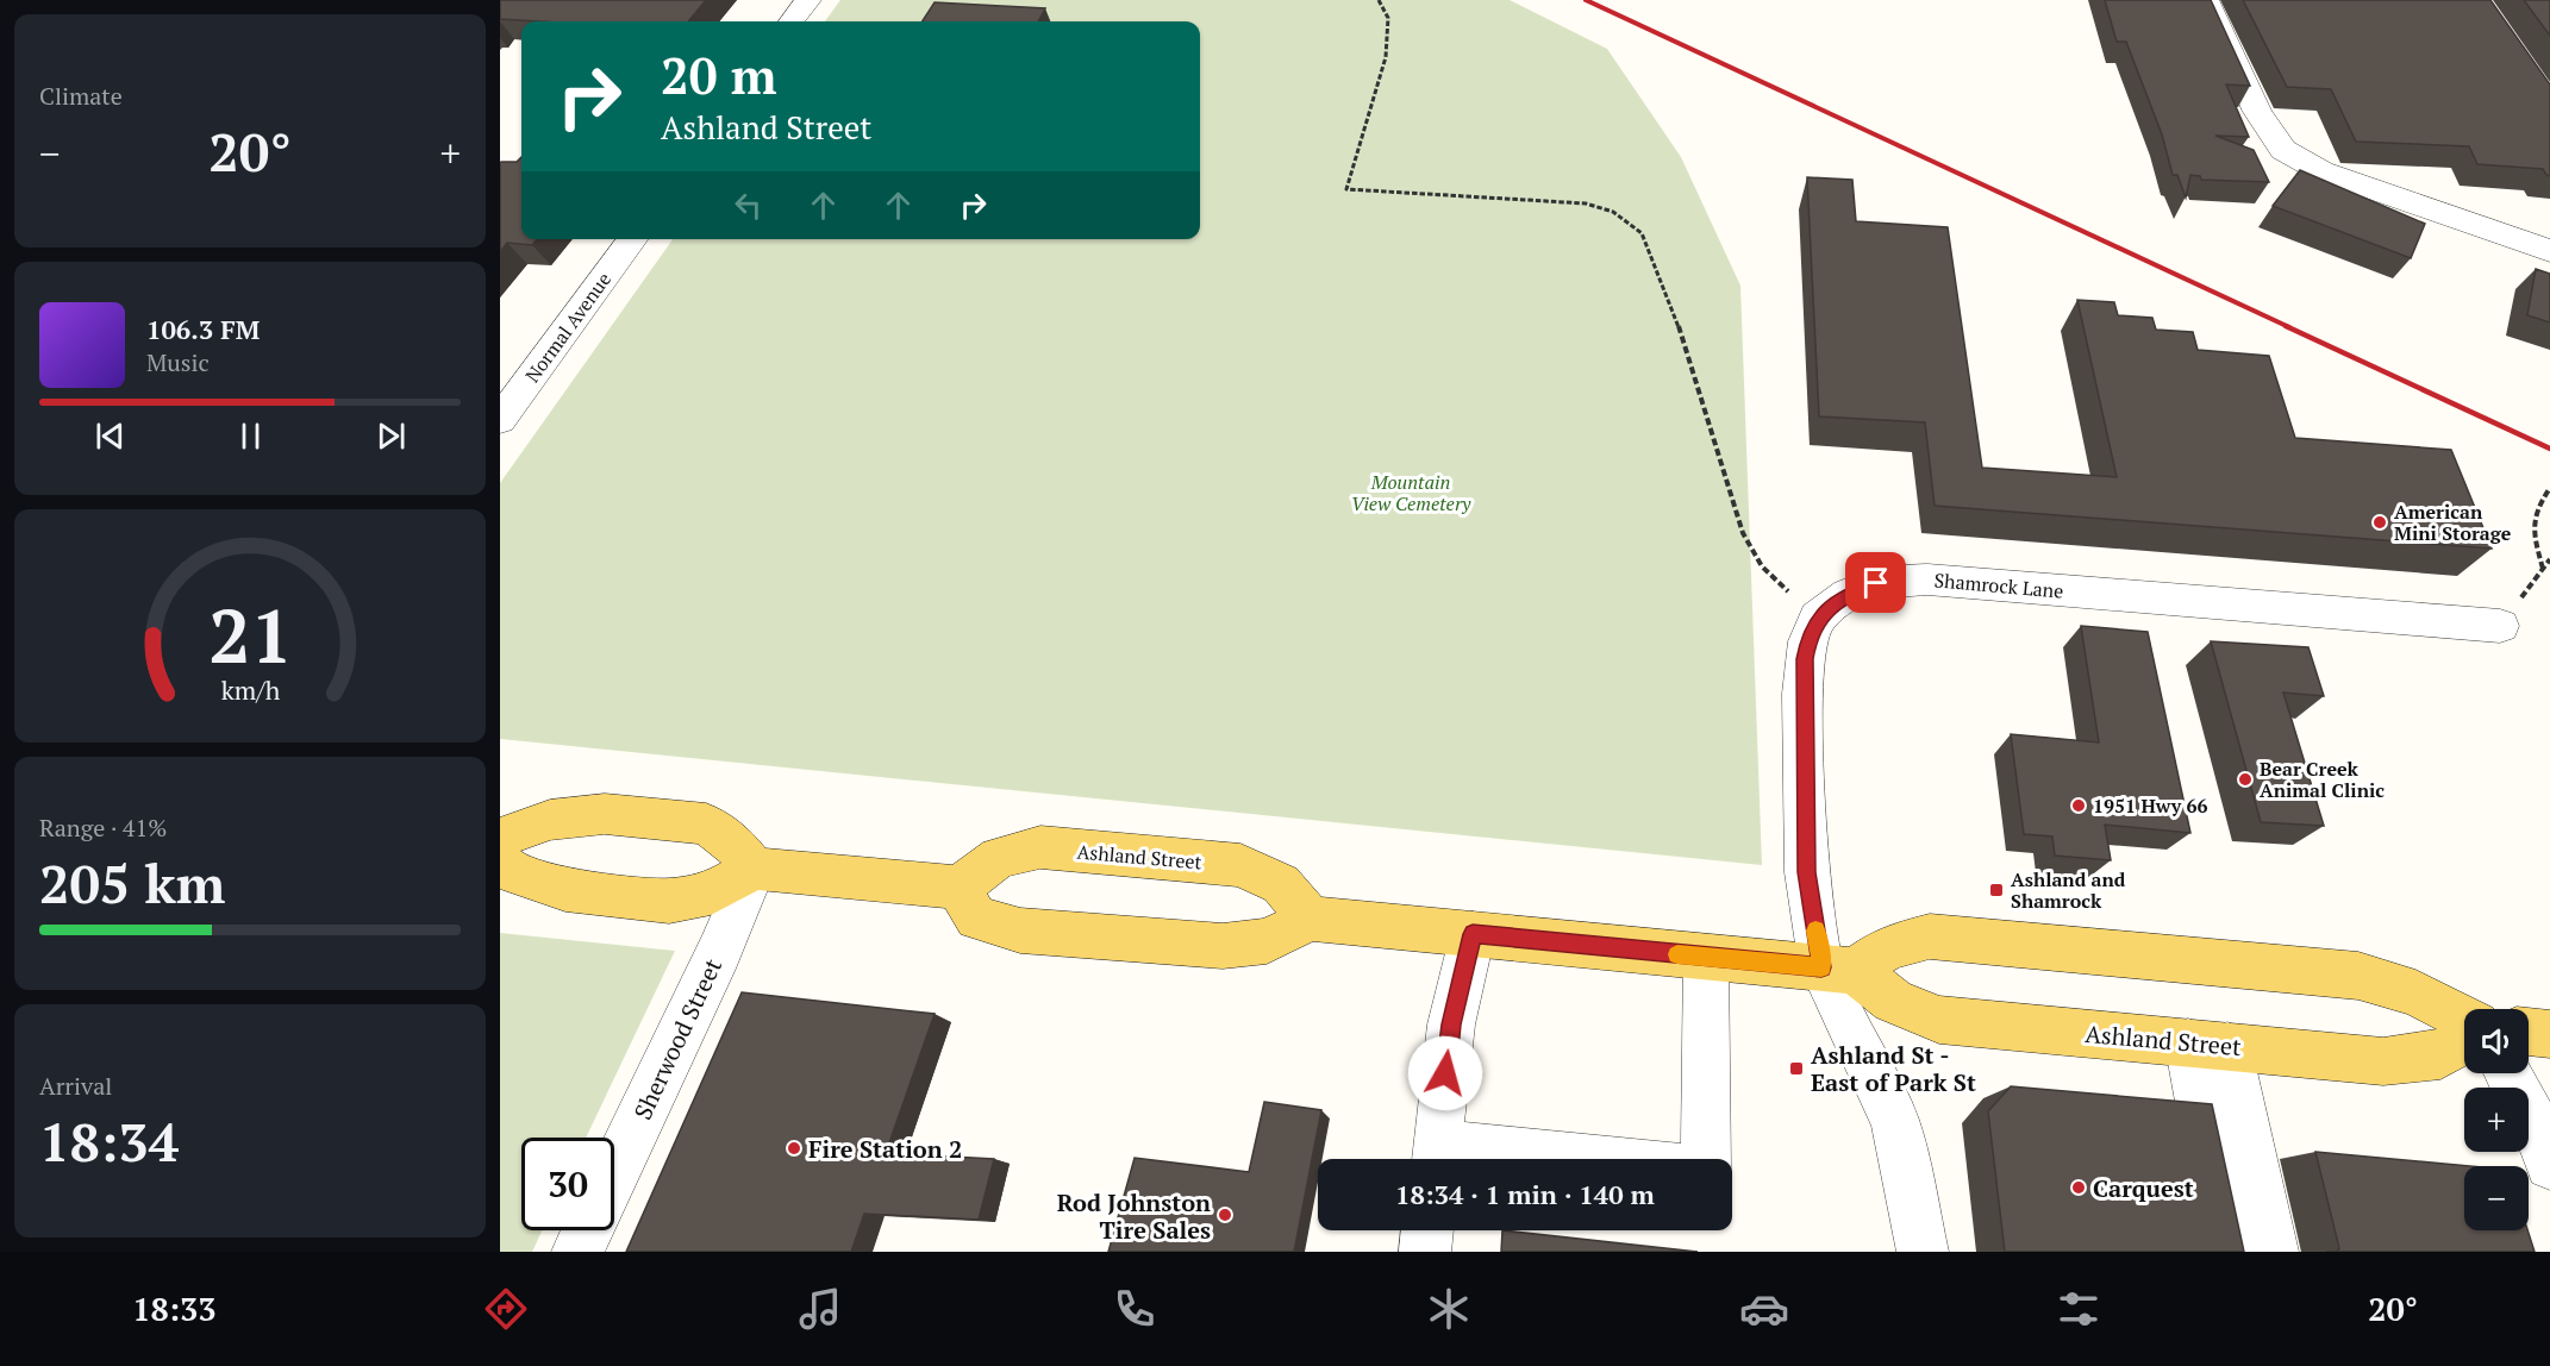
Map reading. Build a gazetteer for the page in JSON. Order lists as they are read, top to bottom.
{
  "streets": {
    "main road": ["Ashland Street"],
    "street": ["Normal Avenue", "Shamrock Lane", "Sherwood Street"]
  },
  "parks": ["Mountain View Cemetery"],
  "places": {
    "other": [
      "American Mini Storage",
      "Bear Creek Animal Clinic",
      "1951 Hwy 66",
      "Fire Station 2",
      "Carquest",
      "Rod Johnston Tire Sales"
    ],
    "transit": ["Ashland and Shamrock", "Ashland St - East of Park St"]
  },
  "page": {
    "tile": [
      "Climate",
      ["Range · 41%", "205 km"],
      ["Arrival", "18:34"]
    ],
    "turn": ["20 m", "Ashland Street"],
    "heat": ["−", "20°", "+"],
    "song": ["106.3 FM", "Music"],
    "map_buttons": ["+", "−"],
    "limit": "30",
    "trip": "18:34 · 1 min · 140 m",
    "tabs": ["18:33", "20°"],
    "gauge": ["21", "km/h"]
  }
}
